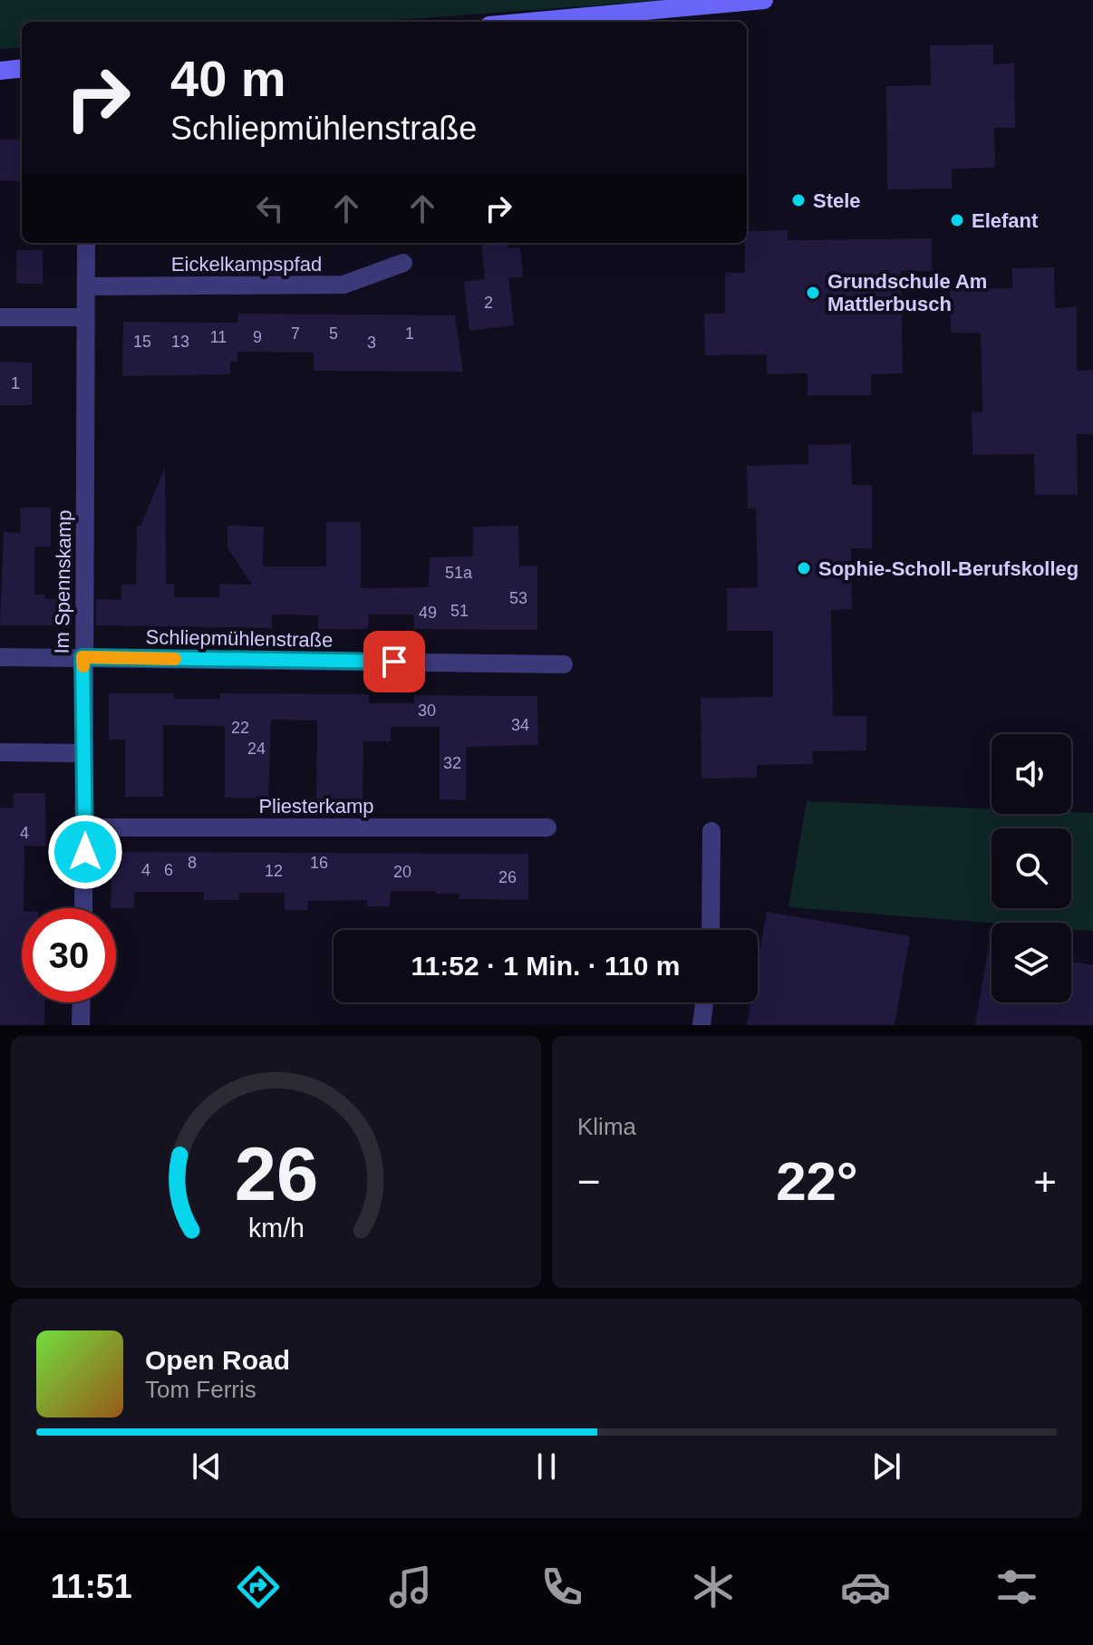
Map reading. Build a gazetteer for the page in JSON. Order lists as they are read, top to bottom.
{
  "streets": {
    "street": [
      "Eickelkampspfad",
      "Im Spennskamp",
      "Schliepmühlenstraße",
      "Pliesterkamp"
    ]
  },
  "crossings": [
    ["Eickelkampspfad", "Im Spennskamp"],
    ["Im Spennskamp", "Schliepmühlenstraße"],
    ["Im Spennskamp", "Pliesterkamp"]
  ],
  "places": [
    "Stele",
    "Elefant",
    "Grundschule Am Mattlerbusch",
    "Sophie-Scholl-Berufskolleg"
  ],
  "house_numbers": [
    "2",
    "7",
    "5",
    "1",
    "11",
    "9",
    "15",
    "13",
    "3",
    "1",
    "51a",
    "53",
    "51",
    "49",
    "30",
    "34",
    "22",
    "24",
    "32",
    "4",
    "8",
    "16",
    "4",
    "6",
    "12",
    "20",
    "26"
  ],
  "page": {
    "turn": ["40 m", "Schliepmühlenstraße"],
    "limit": "30",
    "trip": "11:52 · 1 Min. · 110 m",
    "tile": "Klima",
    "heat": ["−", "22°", "+"],
    "song": ["Open Road", "Tom Ferris"],
    "tabs": "11:51",
    "gauge": ["26", "km/h"]
  }
}
